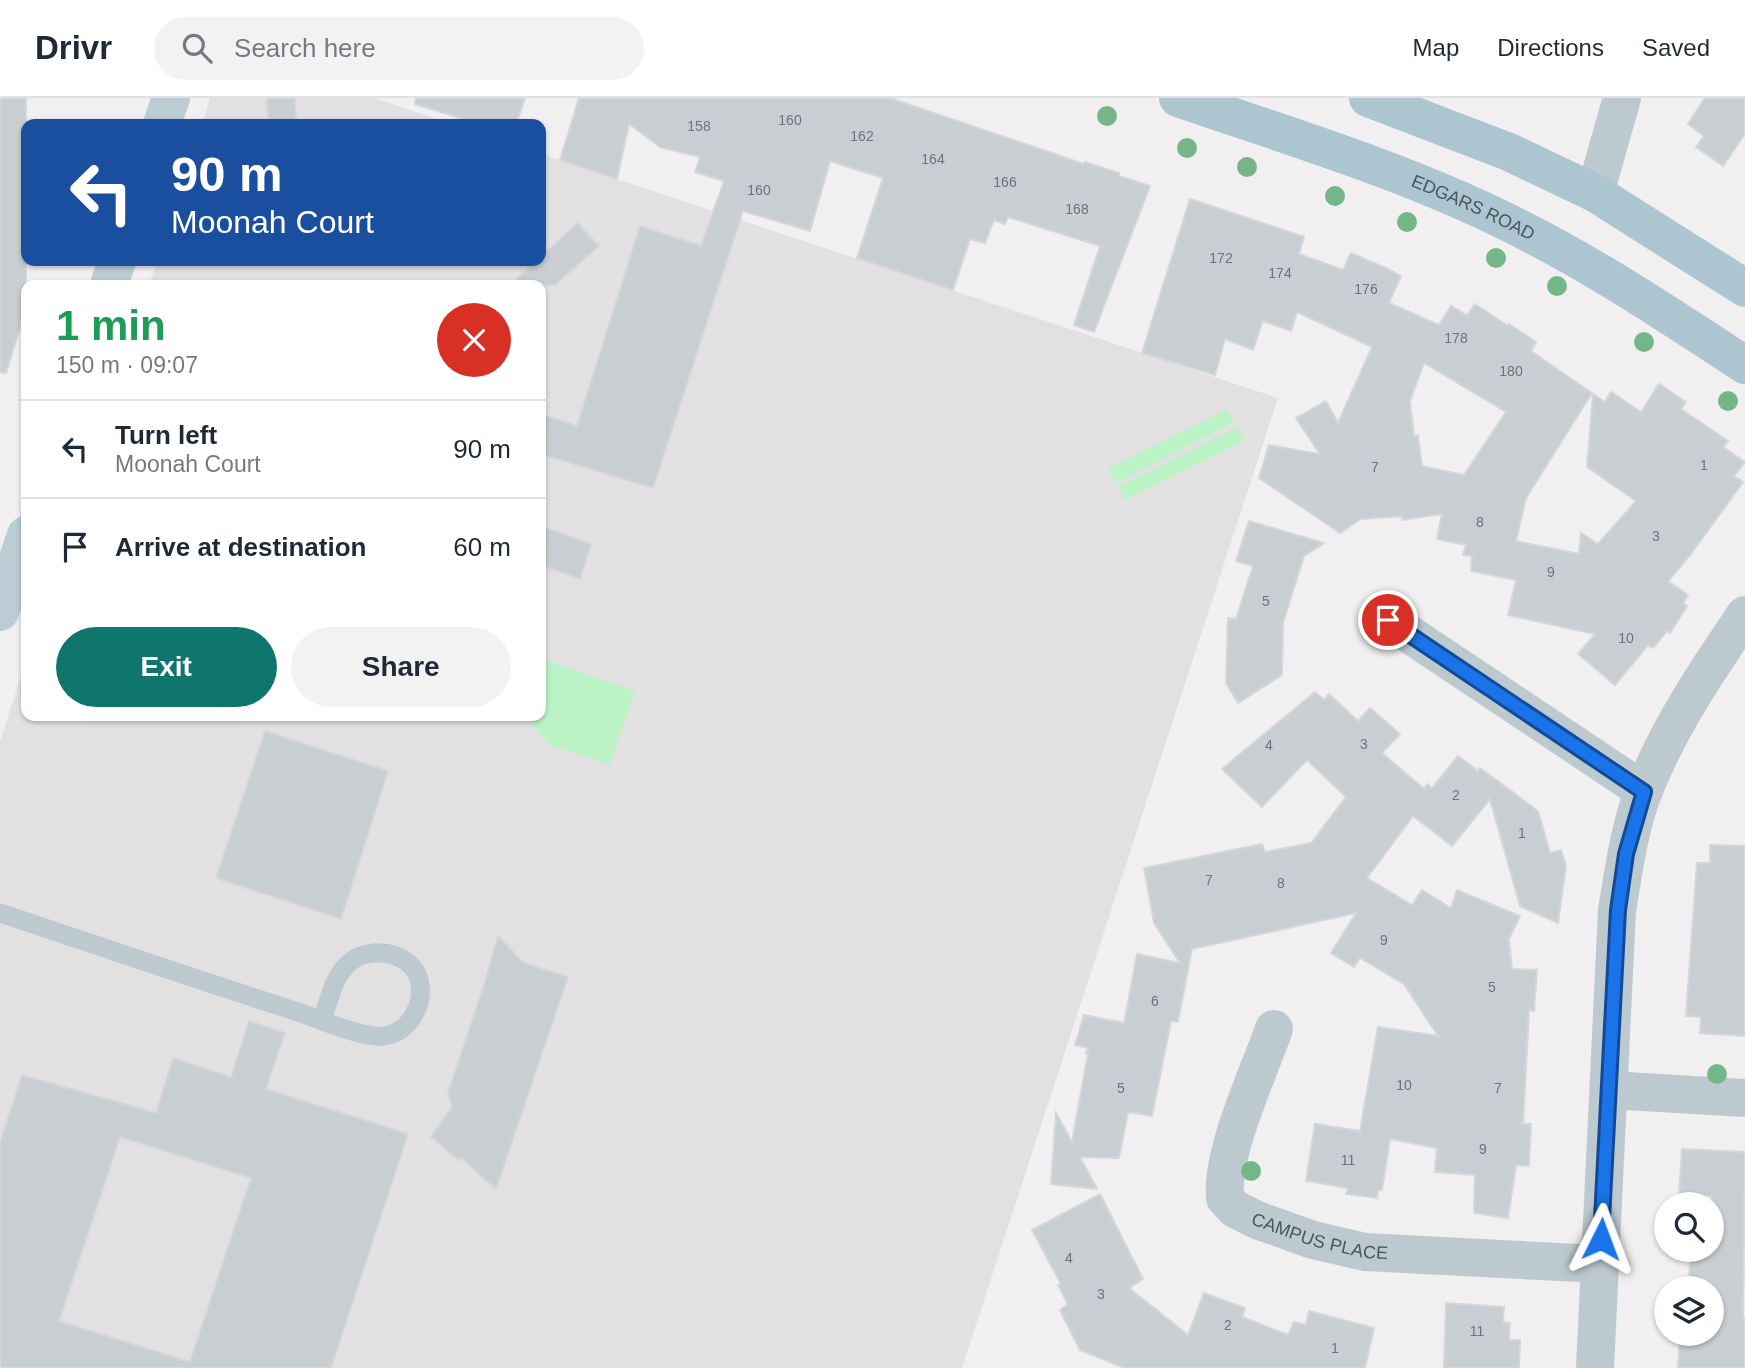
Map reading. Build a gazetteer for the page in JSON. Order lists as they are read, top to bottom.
{
  "streets": {
    "main road": ["EDGARS ROAD"],
    "street": ["CAMPUS PLACE"]
  },
  "house_numbers": [
    "160",
    "158",
    "162",
    "164",
    "166",
    "160",
    "168",
    "172",
    "174",
    "176",
    "178",
    "180",
    "1",
    "7",
    "8",
    "3",
    "9",
    "5",
    "10",
    "3",
    "4",
    "2",
    "1",
    "7",
    "8",
    "9",
    "5",
    "6",
    "10",
    "5",
    "7",
    "9",
    "11",
    "4",
    "3",
    "2",
    "11",
    "1"
  ],
  "page": {
    "header": "Drivr",
    "search": "Search here",
    "nav": ["Map", "Directions", "Saved"],
    "turn": ["90 m", "Moonah Court"],
    "heading": ["1 min", "150 m · 09:07"],
    "list": [
      {
        "name": "Turn left",
        "note": "Moonah Court",
        "value": "90 m"
      },
      {
        "name": "Arrive at destination",
        "value": "60 m"
      }
    ],
    "buttons": ["Exit", "Share"]
  }
}
